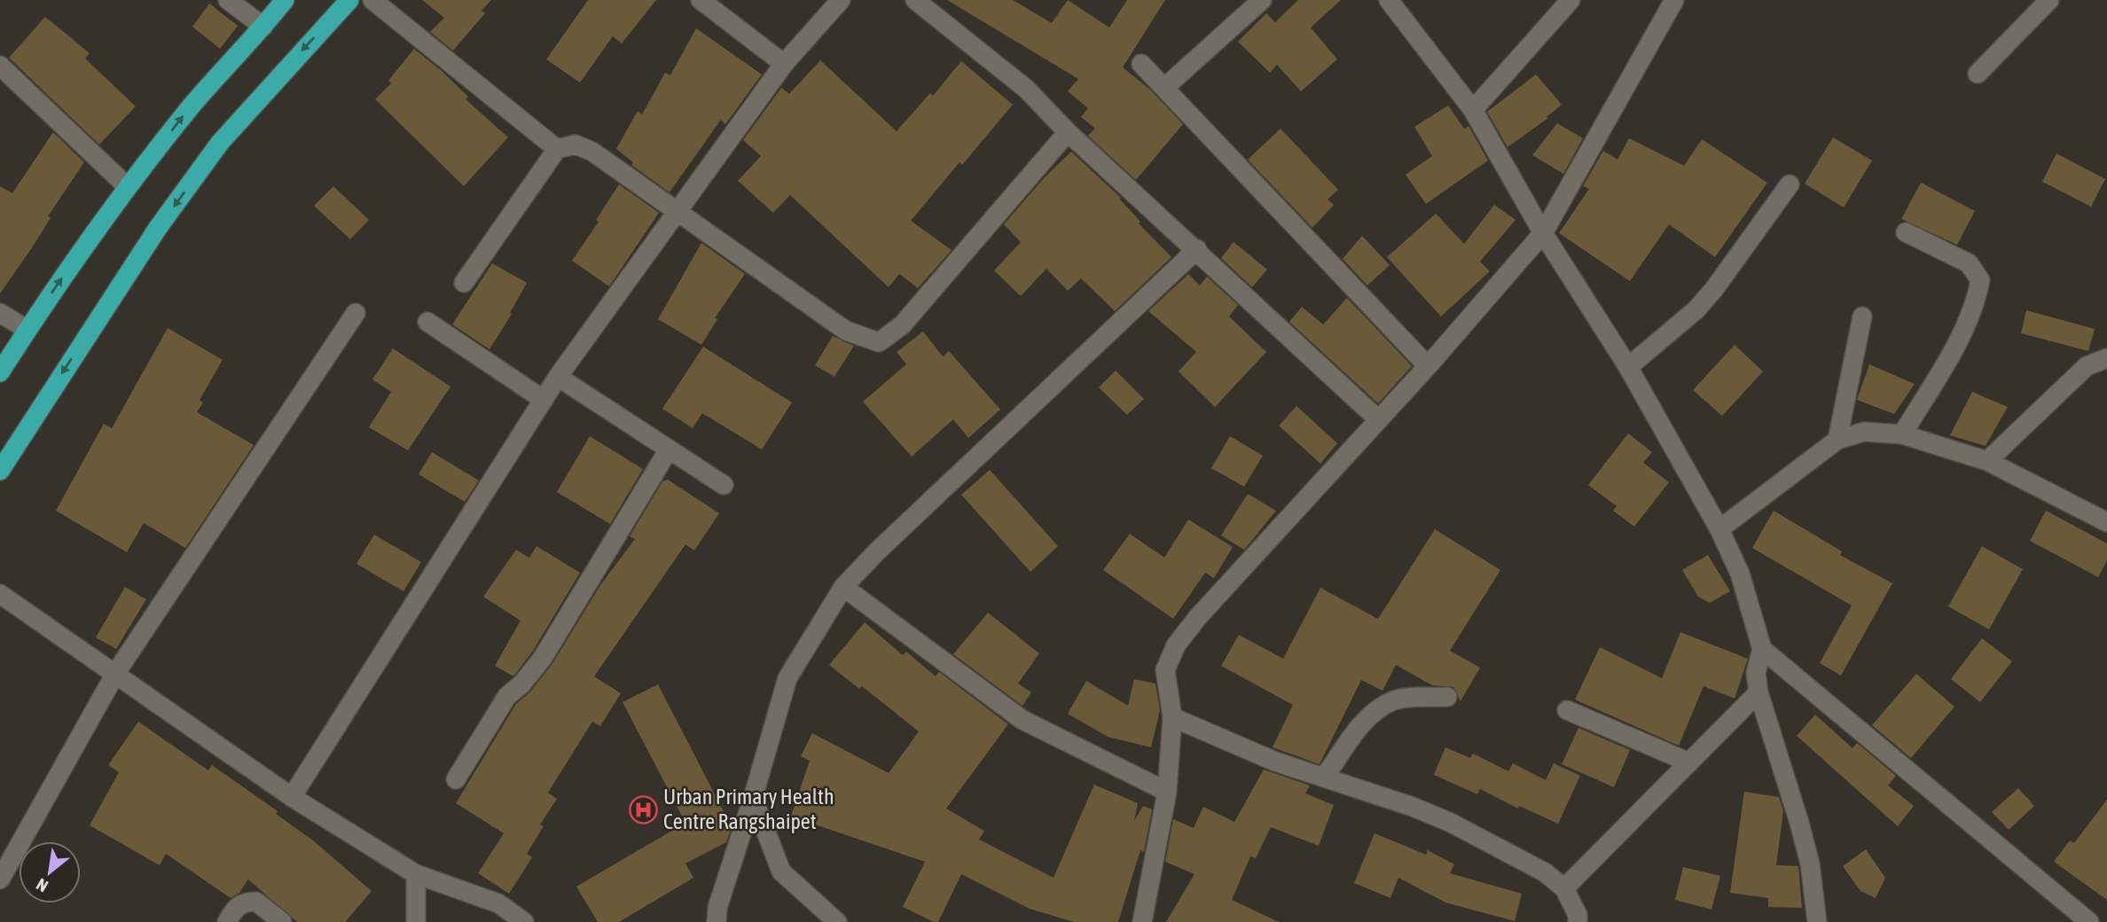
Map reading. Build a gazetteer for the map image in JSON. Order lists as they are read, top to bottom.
{
  "places": {
    "hospital": ["Urban Primary Health Centre Rangshaipet"]
  },
  "north": "bottom left"
}
